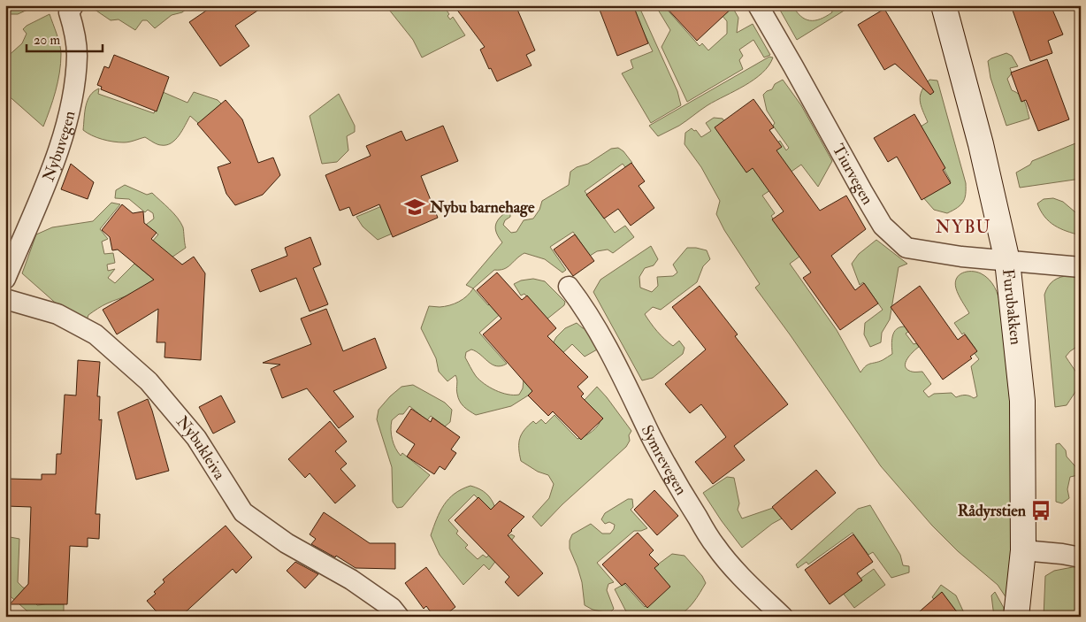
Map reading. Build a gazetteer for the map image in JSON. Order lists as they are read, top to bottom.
{
  "streets": {
    "street": [
      "Nybuvegen",
      "Tiurvegen",
      "Furubakken",
      "Nybukleiva",
      "Symrevegen"
    ]
  },
  "crossings": [
    ["Tiurvegen", "Furubakken"]
  ],
  "districts": ["NYBU"],
  "places": {
    "school or university": ["Nybu barnehage"],
    "bus stop": ["Rådyrstien"]
  },
  "scale_bar": "20 m"
}
